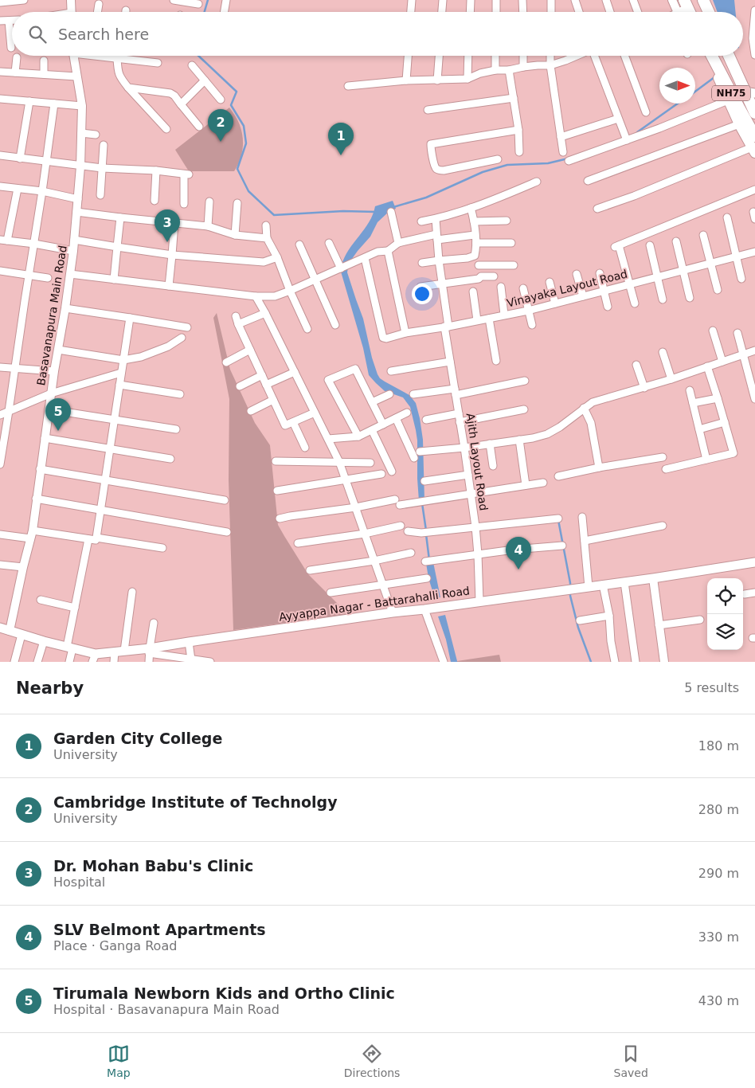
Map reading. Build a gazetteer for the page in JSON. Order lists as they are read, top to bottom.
{
  "streets": {
    "highway": ["NH75"],
    "main road": ["Ayyappa Nagar - Battarahalli Road"],
    "street": ["Vinayaka Layout Road", "Basavanapura Main Road", "Ajith Layout Road"]
  },
  "crossings": [
    ["Vinayaka Layout Road", "Ajith Layout Road"],
    ["Basavanapura Main Road", "Ayyappa Nagar - Battarahalli Road"],
    ["Ajith Layout Road", "Ayyappa Nagar - Battarahalli Road"]
  ],
  "north": "right",
  "page": {
    "search": "Search here",
    "pins": [
      "2",
      "1",
      "3",
      "5",
      "4"
    ],
    "heading": ["Nearby", "5 results"],
    "list": [
      {
        "mark": "1",
        "name": "Garden City College",
        "note": "University",
        "value": "180 m"
      },
      {
        "mark": "2",
        "name": "Cambridge Institute of Technolgy",
        "note": "University",
        "value": "280 m"
      },
      {
        "mark": "3",
        "name": "Dr. Mohan Babu's Clinic",
        "note": "Hospital",
        "value": "290 m"
      },
      {
        "mark": "4",
        "name": "SLV Belmont Apartments",
        "note": "Place · Ganga Road",
        "value": "330 m"
      },
      {
        "mark": "5",
        "name": "Tirumala Newborn Kids and Ortho Clinic",
        "note": "Hospital · Basavanapura Main Road",
        "value": "430 m"
      }
    ],
    "nav": ["Map", "Directions", "Saved"]
  }
}
